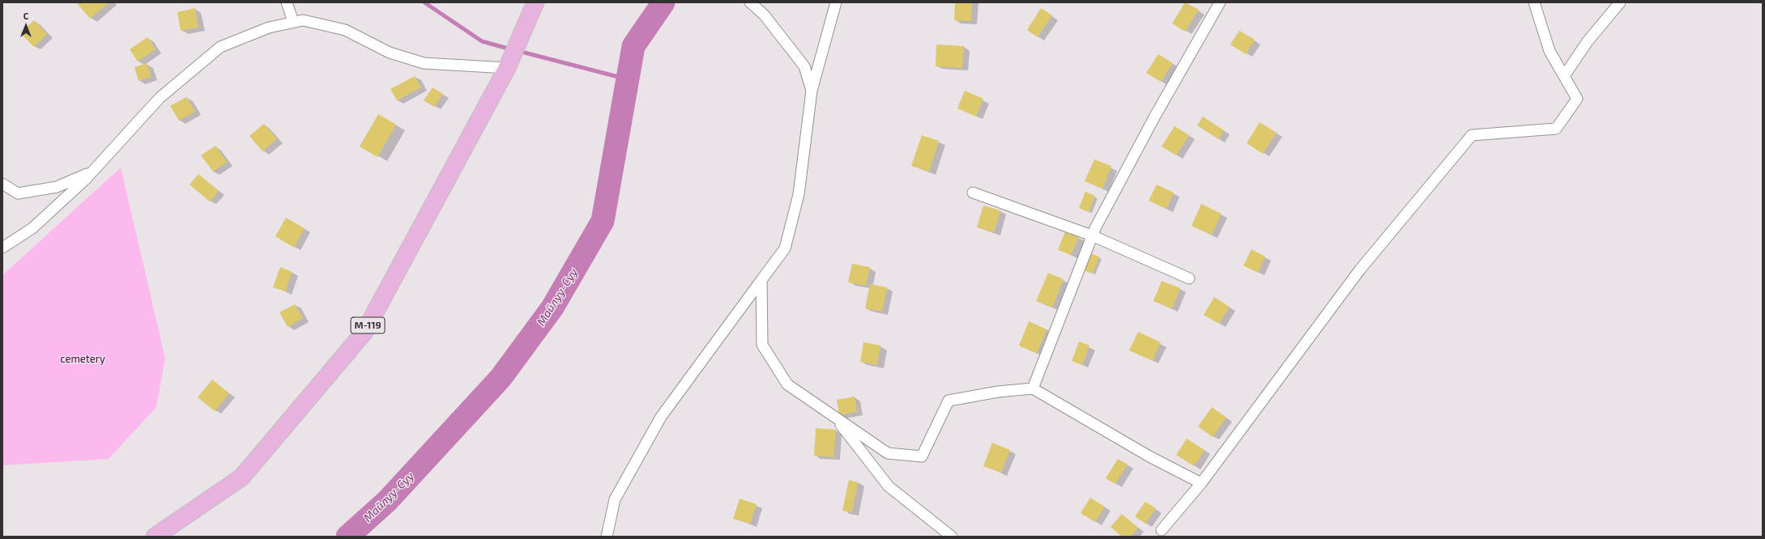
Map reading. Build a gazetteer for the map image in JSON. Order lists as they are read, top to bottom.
{
  "streets": {
    "main road": ["М-119"]
  },
  "water": ["Майлуу-Суу"],
  "parks": ["cemetery"],
  "north": "top"
}
